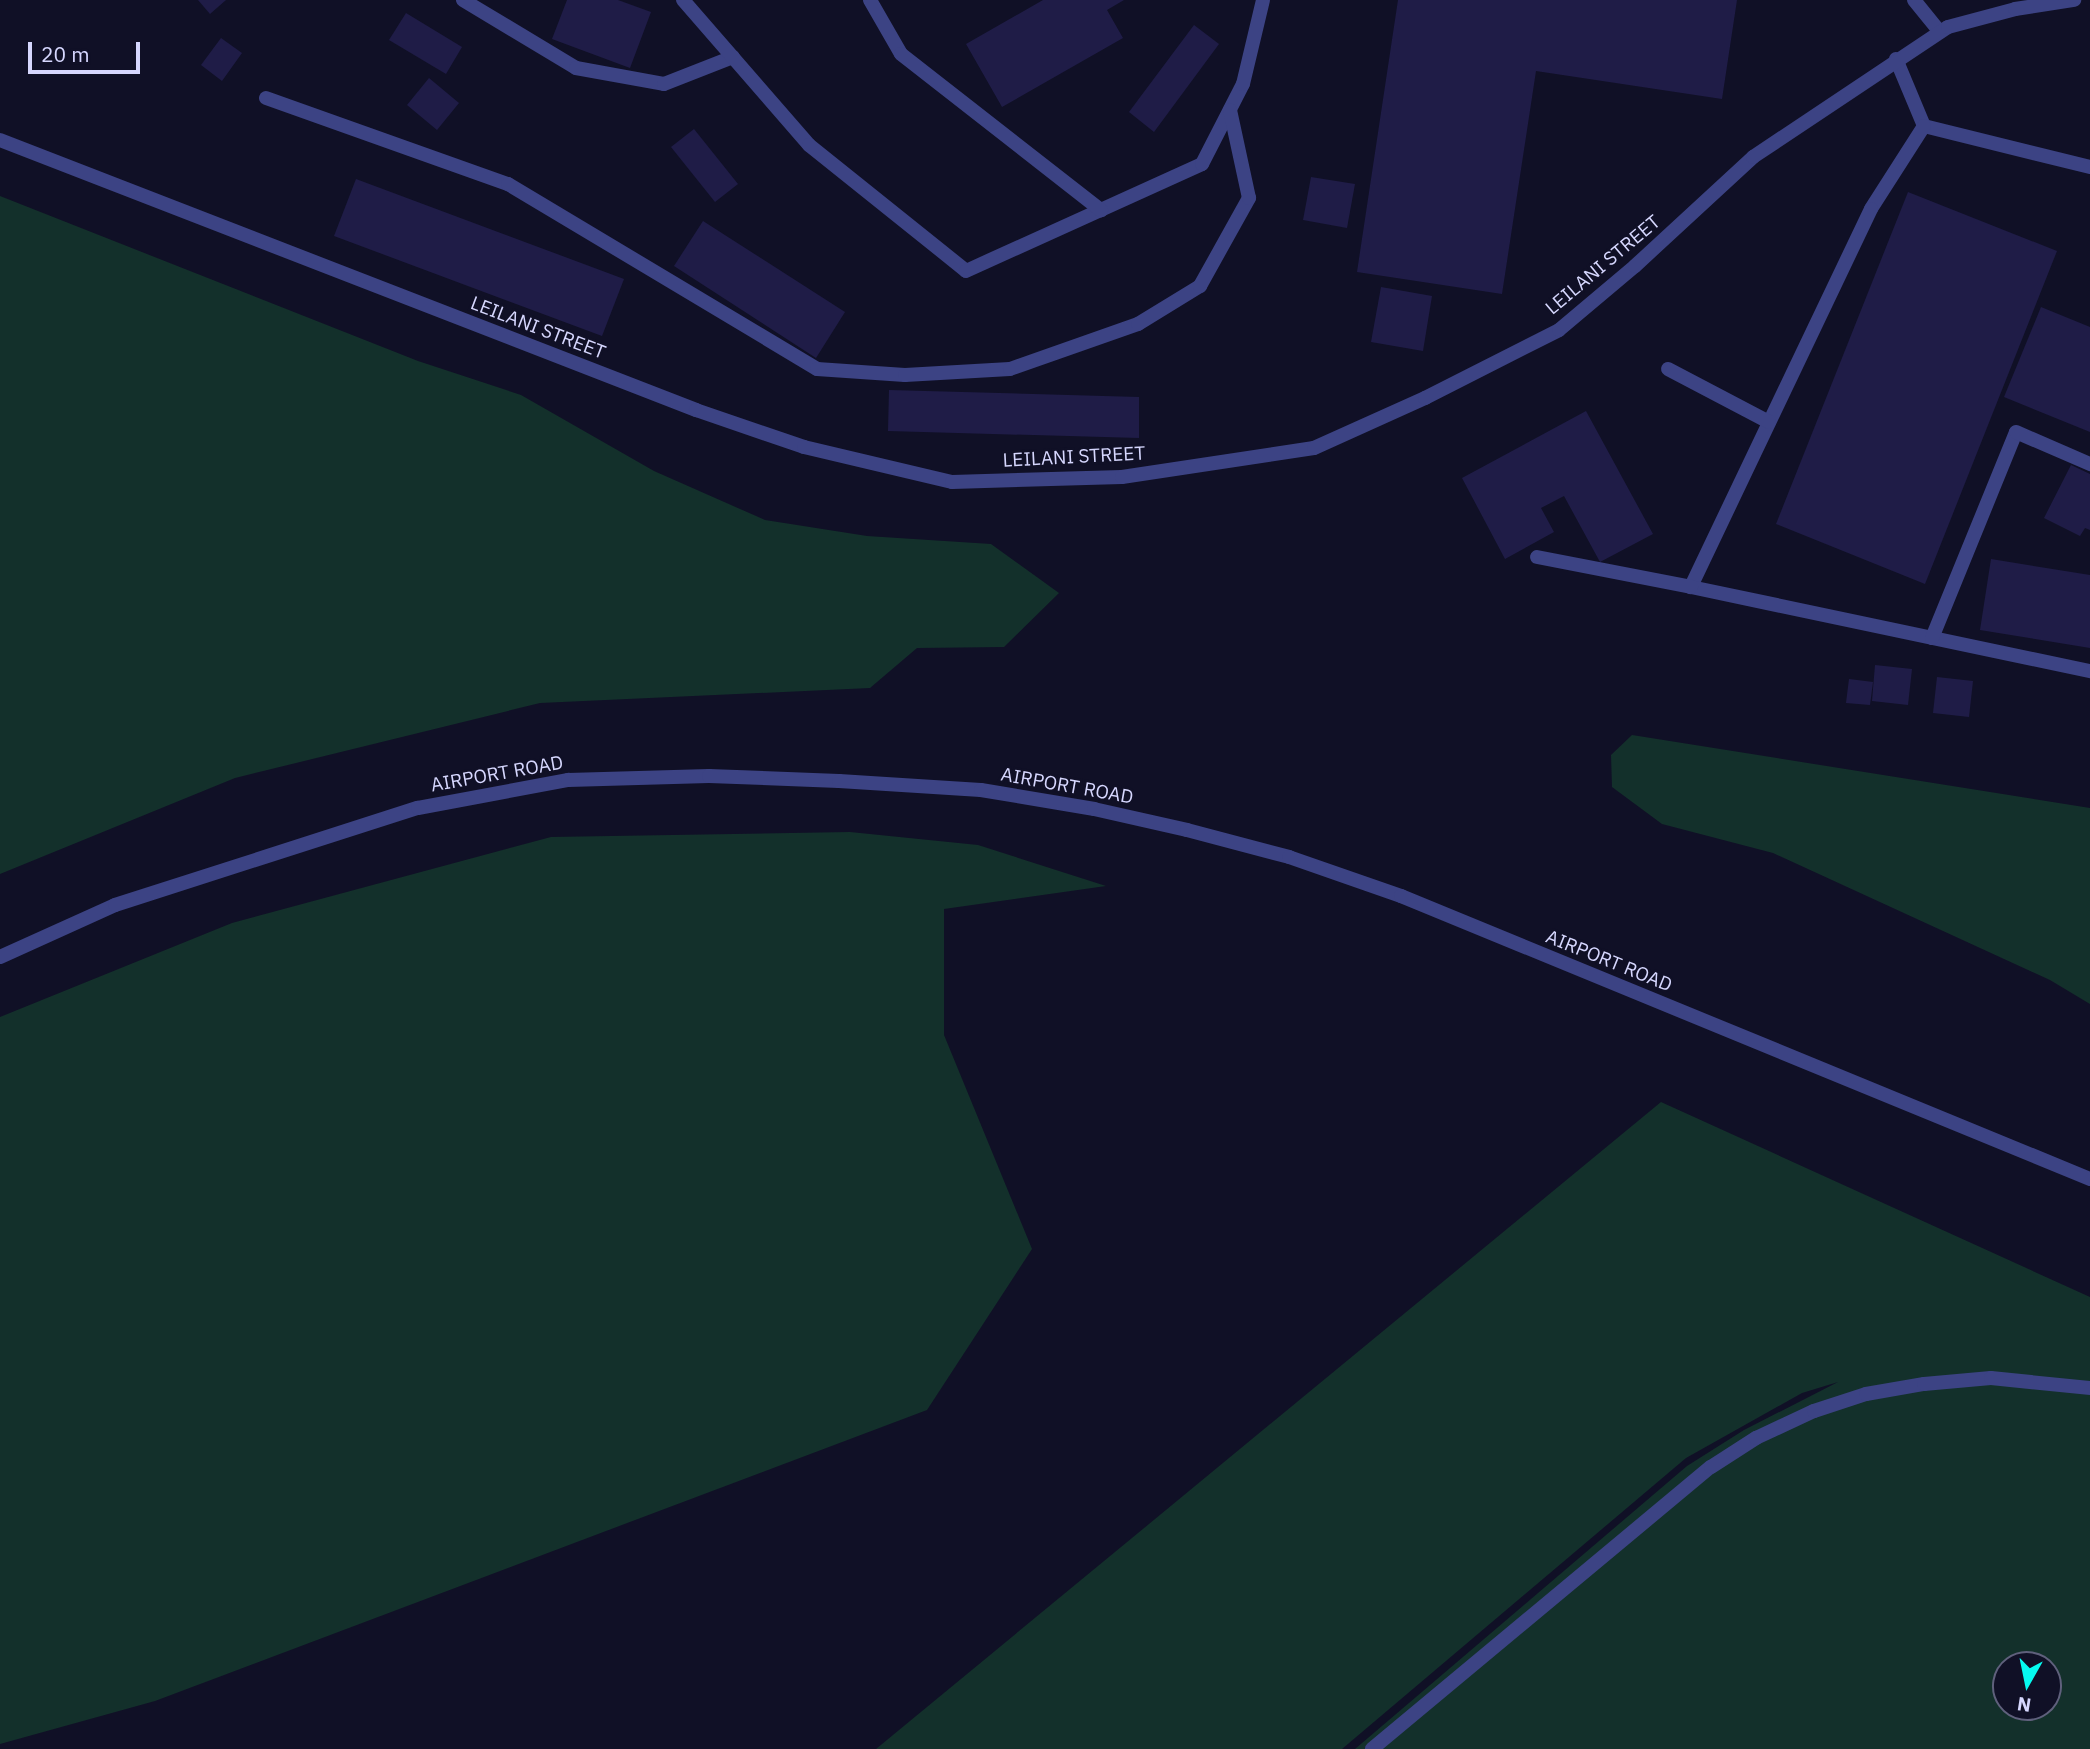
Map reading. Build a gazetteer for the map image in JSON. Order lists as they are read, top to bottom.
{
  "streets": {
    "street": ["LEILANI STREET", "AIRPORT ROAD"]
  },
  "scale_bar": "20 m",
  "north": "bottom"
}
